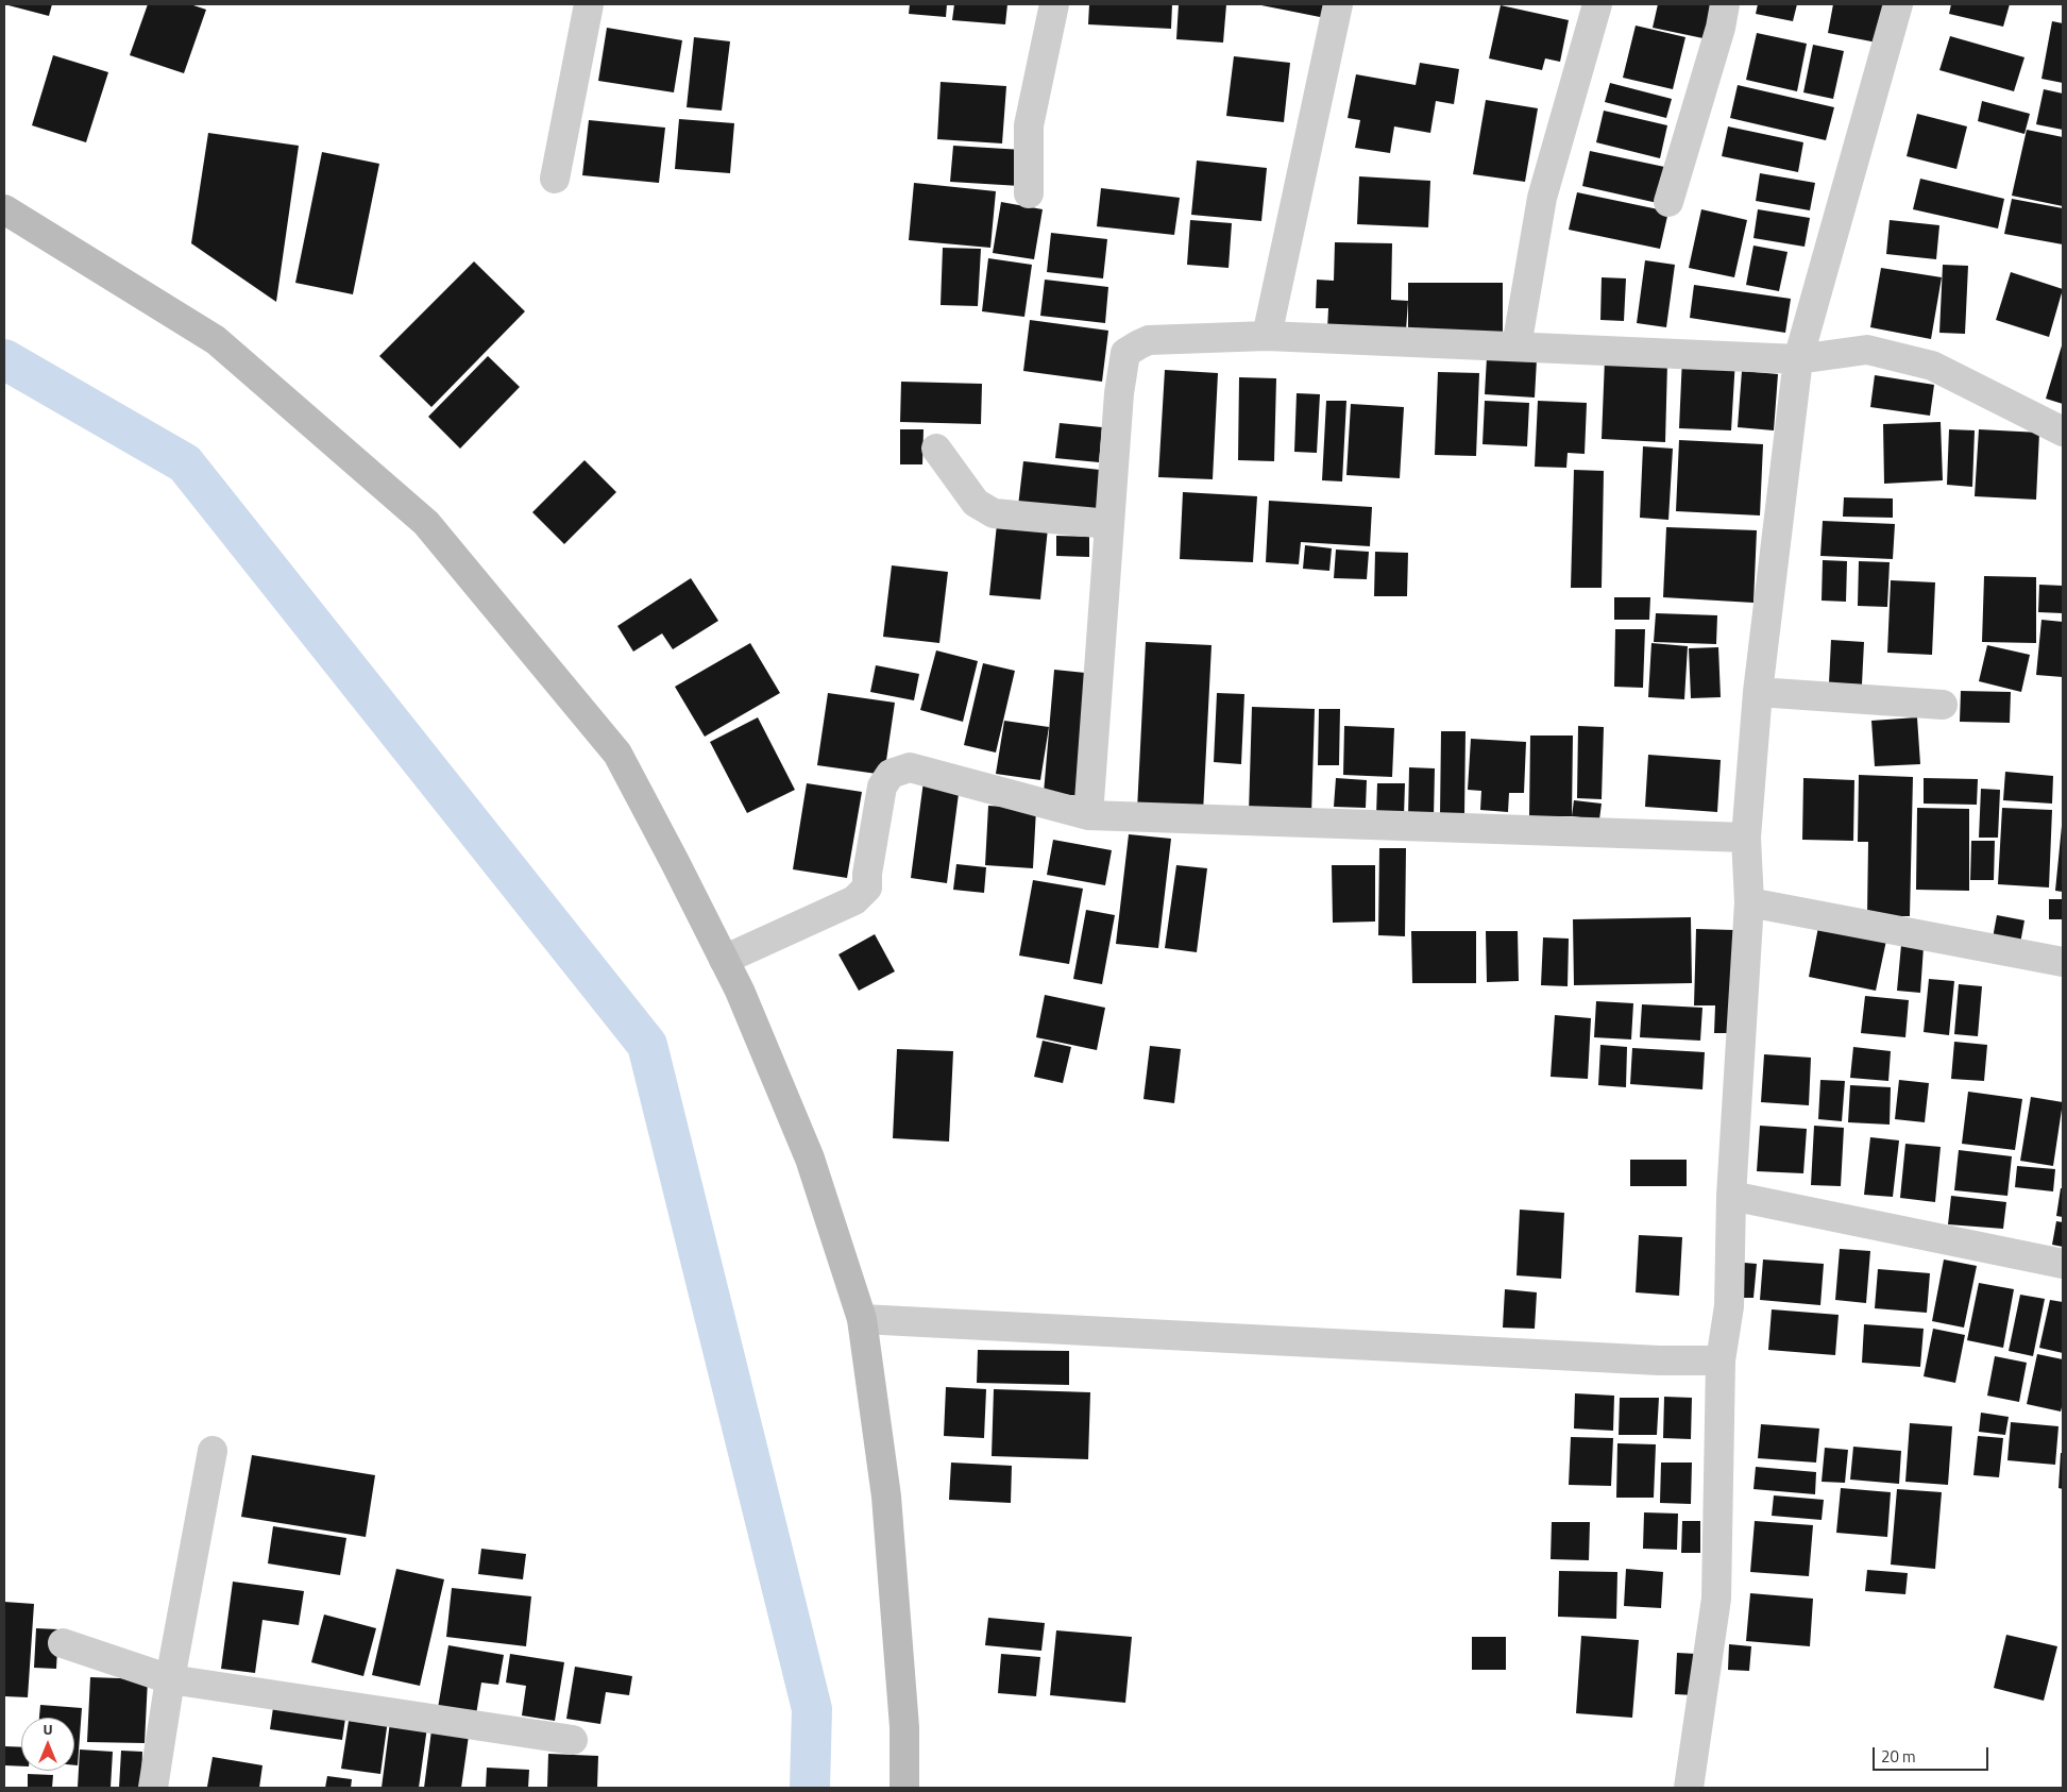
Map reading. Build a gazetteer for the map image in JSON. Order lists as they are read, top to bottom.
{
  "scale_bar": "20 m",
  "north": "top"
}
